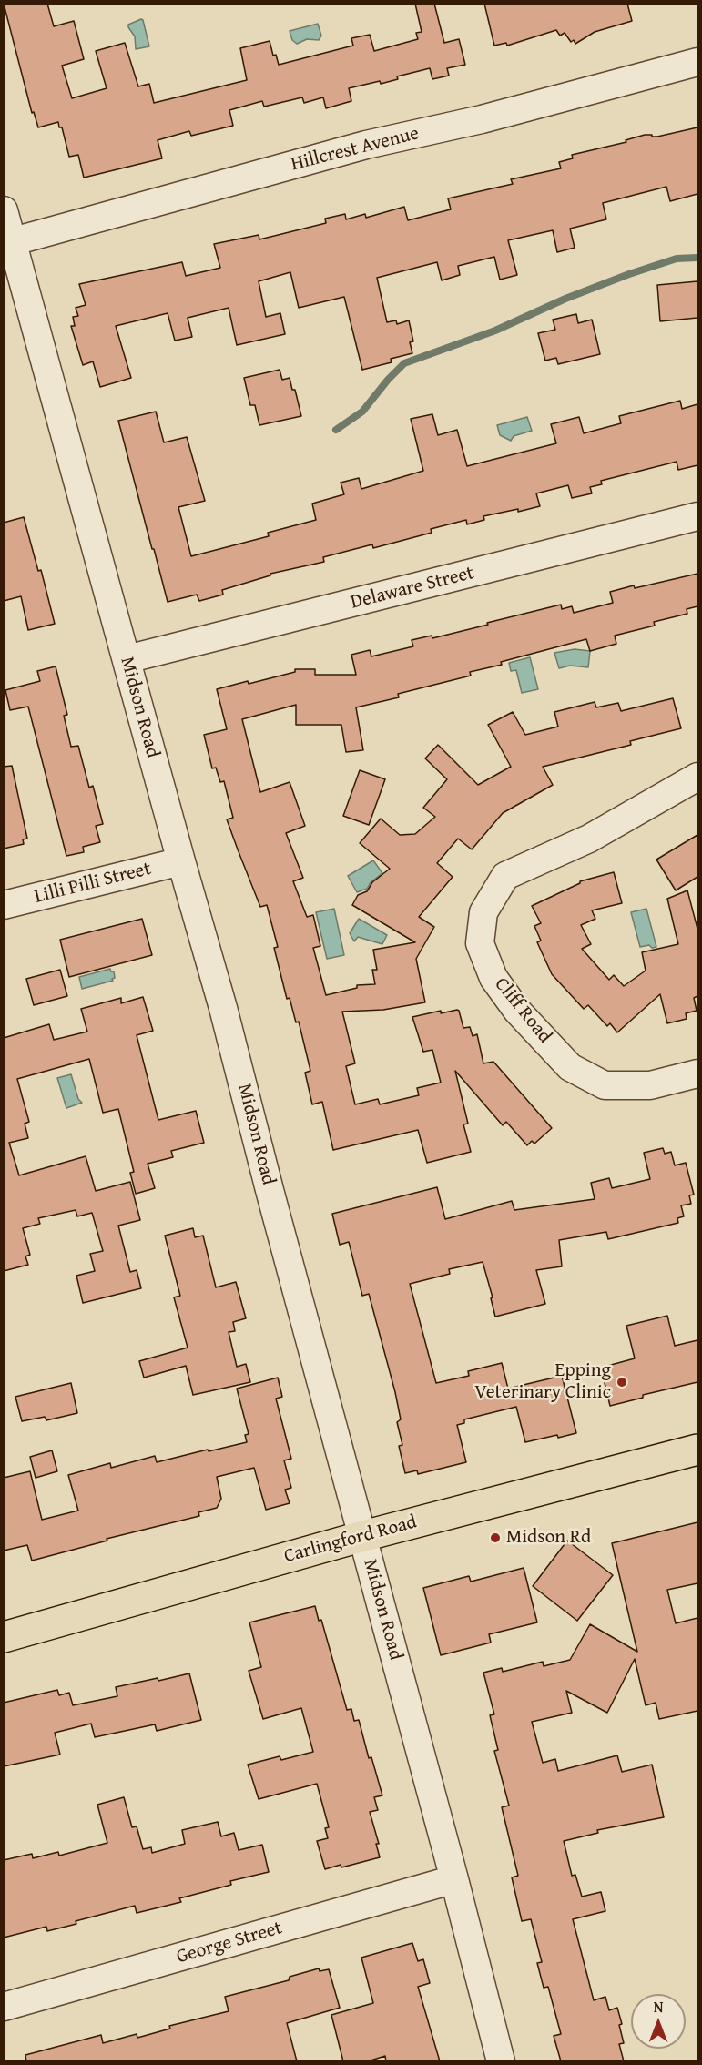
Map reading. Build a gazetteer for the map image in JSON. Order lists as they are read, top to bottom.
{
  "streets": {
    "main road": ["Carlingford Road"],
    "street": [
      "Hillcrest Avenue",
      "Delaware Street",
      "Midson Road",
      "Lilli Pilli Street",
      "Cliff Road",
      "George Street"
    ]
  },
  "crossings": [
    ["Hillcrest Avenue", "Midson Road"],
    ["Delaware Street", "Midson Road"],
    ["Midson Road", "Lilli Pilli Street"],
    ["Midson Road", "Carlingford Road"],
    ["Midson Road", "George Street"]
  ],
  "places": ["Epping Veterinary Clinic", "Midson Rd"],
  "north": "top"
}
